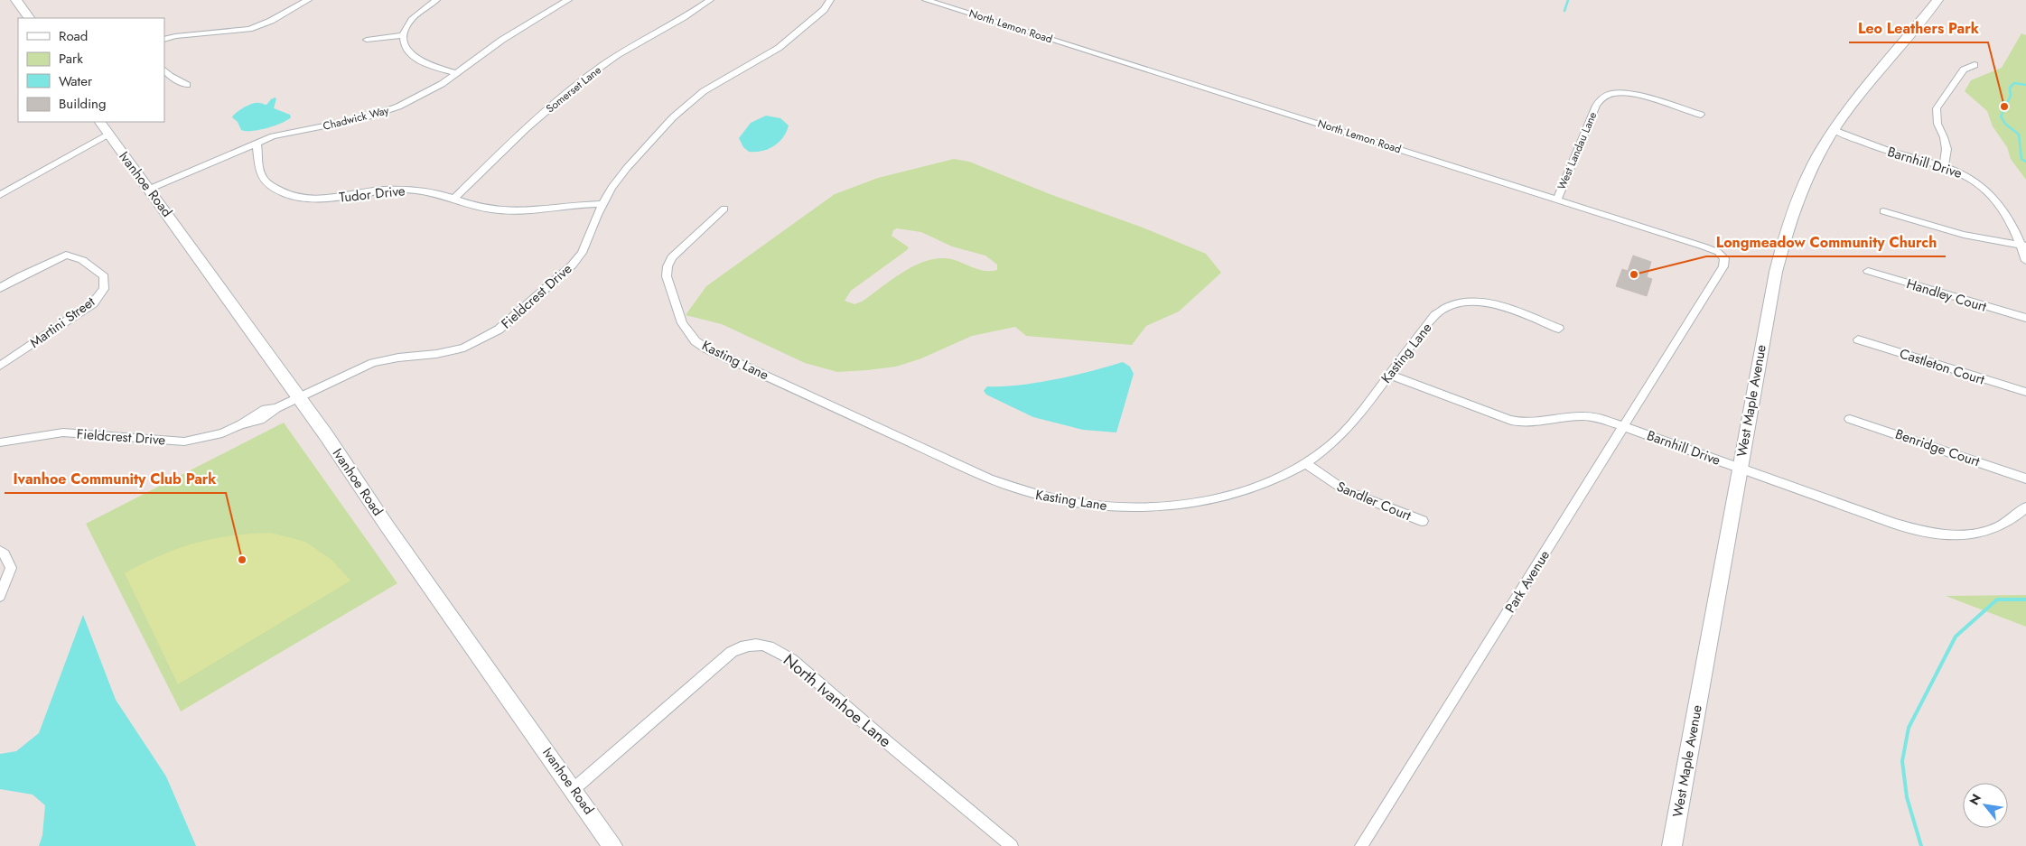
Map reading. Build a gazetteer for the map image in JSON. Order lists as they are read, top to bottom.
{
  "streets": {
    "main road": ["Ivanhoe Road", "West Maple Avenue"],
    "street": [
      "North Lemon Road",
      "Somerset Lane",
      "Chadwick Way",
      "West Landau Lane",
      "Barnhill Drive",
      "Tudor Drive",
      "Handley Court",
      "Fieldcrest Drive",
      "Martini Street",
      "Kasting Lane",
      "Castleton Court",
      "Benridge Court",
      "Sandler Court",
      "Park Avenue",
      "North Ivanhoe Lane"
    ]
  },
  "crossings": [
    ["North Lemon Road", "West Landau Lane"],
    ["North Lemon Road", "Park Avenue"],
    ["Somerset Lane", "Tudor Drive"],
    ["Chadwick Way", "Ivanhoe Road"],
    ["Chadwick Way", "Tudor Drive"],
    ["Barnhill Drive", "Kasting Lane"],
    ["Barnhill Drive", "West Maple Avenue"],
    ["Barnhill Drive", "Park Avenue"],
    ["Ivanhoe Road", "Fieldcrest Drive"],
    ["Ivanhoe Road", "North Ivanhoe Lane"],
    ["Tudor Drive", "Fieldcrest Drive"],
    ["Kasting Lane", "Sandler Court"]
  ],
  "places": ["Leo Leathers Park", "Longmeadow Community Church", "Ivanhoe Community Club Park"],
  "legend": [
    "Road",
    "Park",
    "Water",
    "Building"
  ],
  "north": "top left"
}
